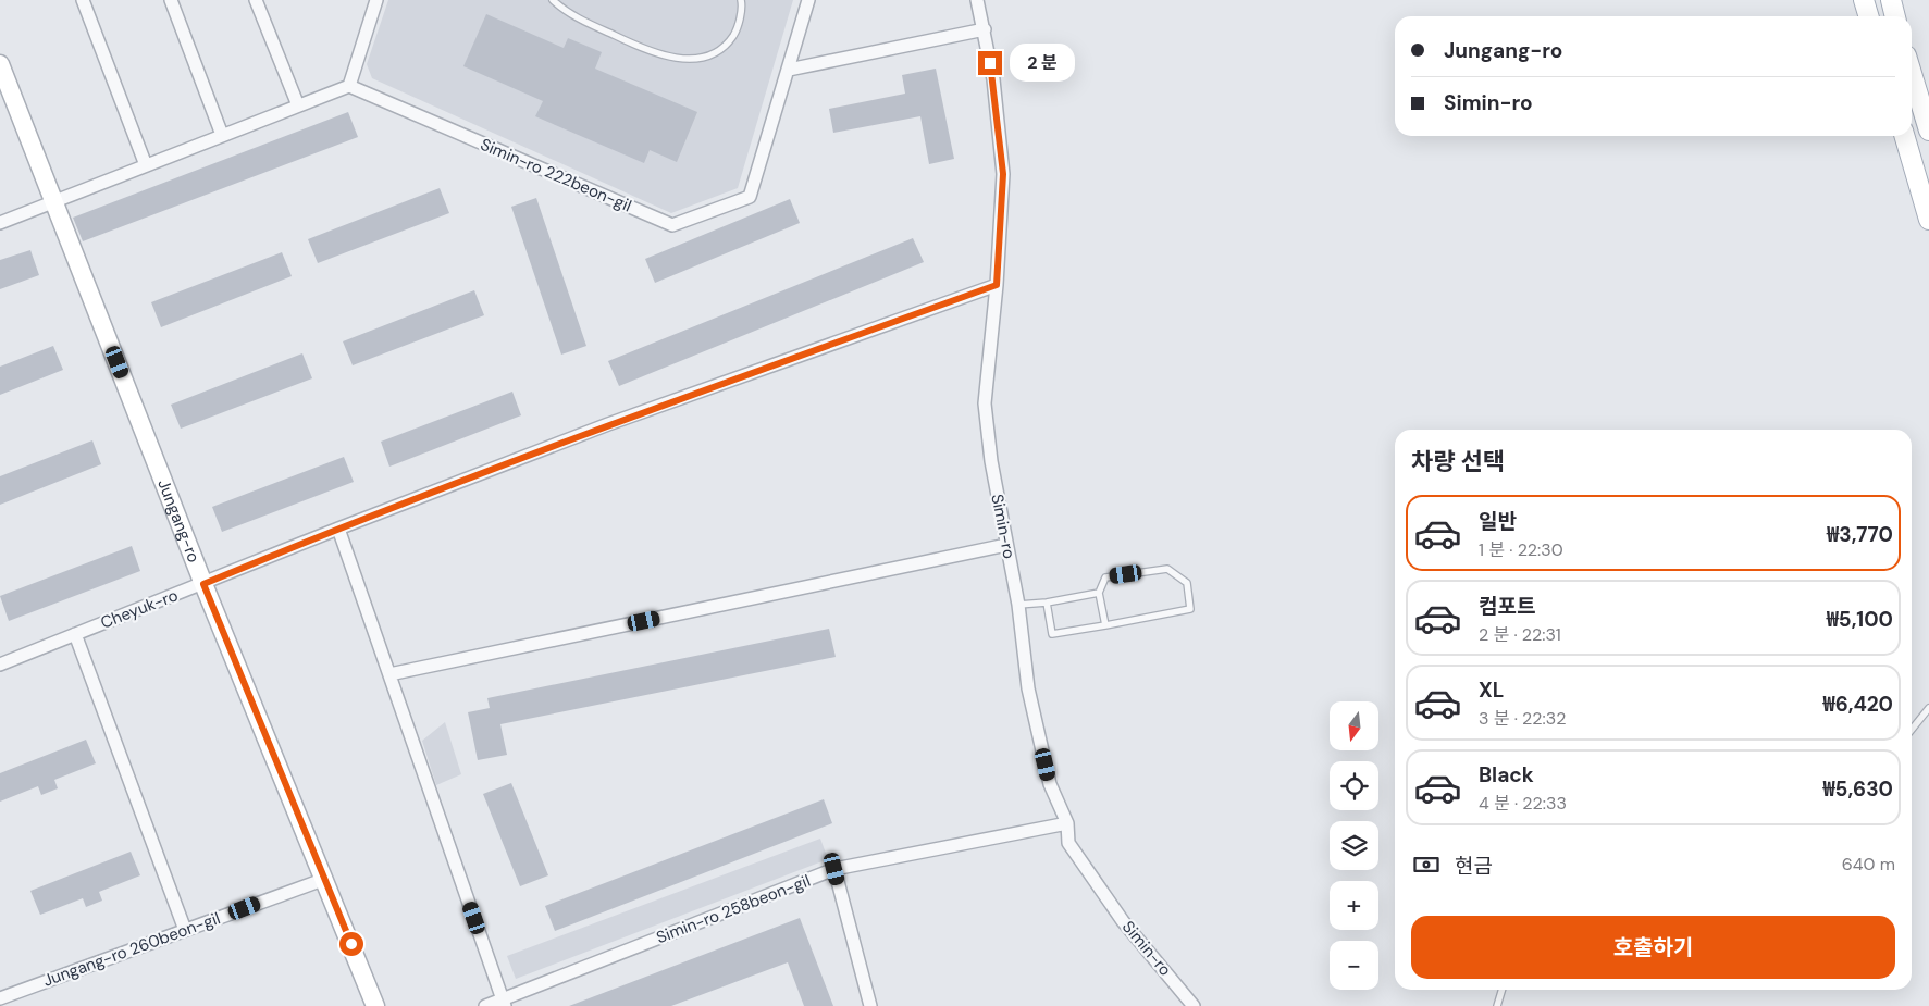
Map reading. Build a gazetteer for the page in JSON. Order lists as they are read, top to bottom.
{
  "streets": {
    "street": [
      "Simin-ro 222beon-gil",
      "Jungang-ro",
      "Simin-ro",
      "Cheyuk-ro",
      "Simin-ro 258beon-gil",
      "Jungang-ro 260beon-gil"
    ]
  },
  "crossings": [
    ["Jungang-ro", "Cheyuk-ro"],
    ["Jungang-ro", "Jungang-ro 260beon-gil"],
    ["Simin-ro", "Cheyuk-ro"],
    ["Simin-ro", "Simin-ro 258beon-gil"]
  ],
  "north": "bottom",
  "page": {
    "banner": ["Jungang-ro", "Simin-ro"],
    "bubble": "2 분",
    "heading": "차량 선택",
    "list": [
      {
        "name": "일반",
        "note": "1 분 · 22:30",
        "value": "₩3,770"
      },
      {
        "name": "컴포트",
        "note": "2 분 · 22:31",
        "value": "₩5,100"
      },
      {
        "name": "XL",
        "note": "3 분 · 22:32",
        "value": "₩6,420"
      },
      {
        "name": "Black",
        "note": "4 분 · 22:33",
        "value": "₩5,630"
      }
    ],
    "map_buttons": ["+", "−"],
    "pay": ["현금", "640 m"],
    "buttons": "호출하기"
  }
}
